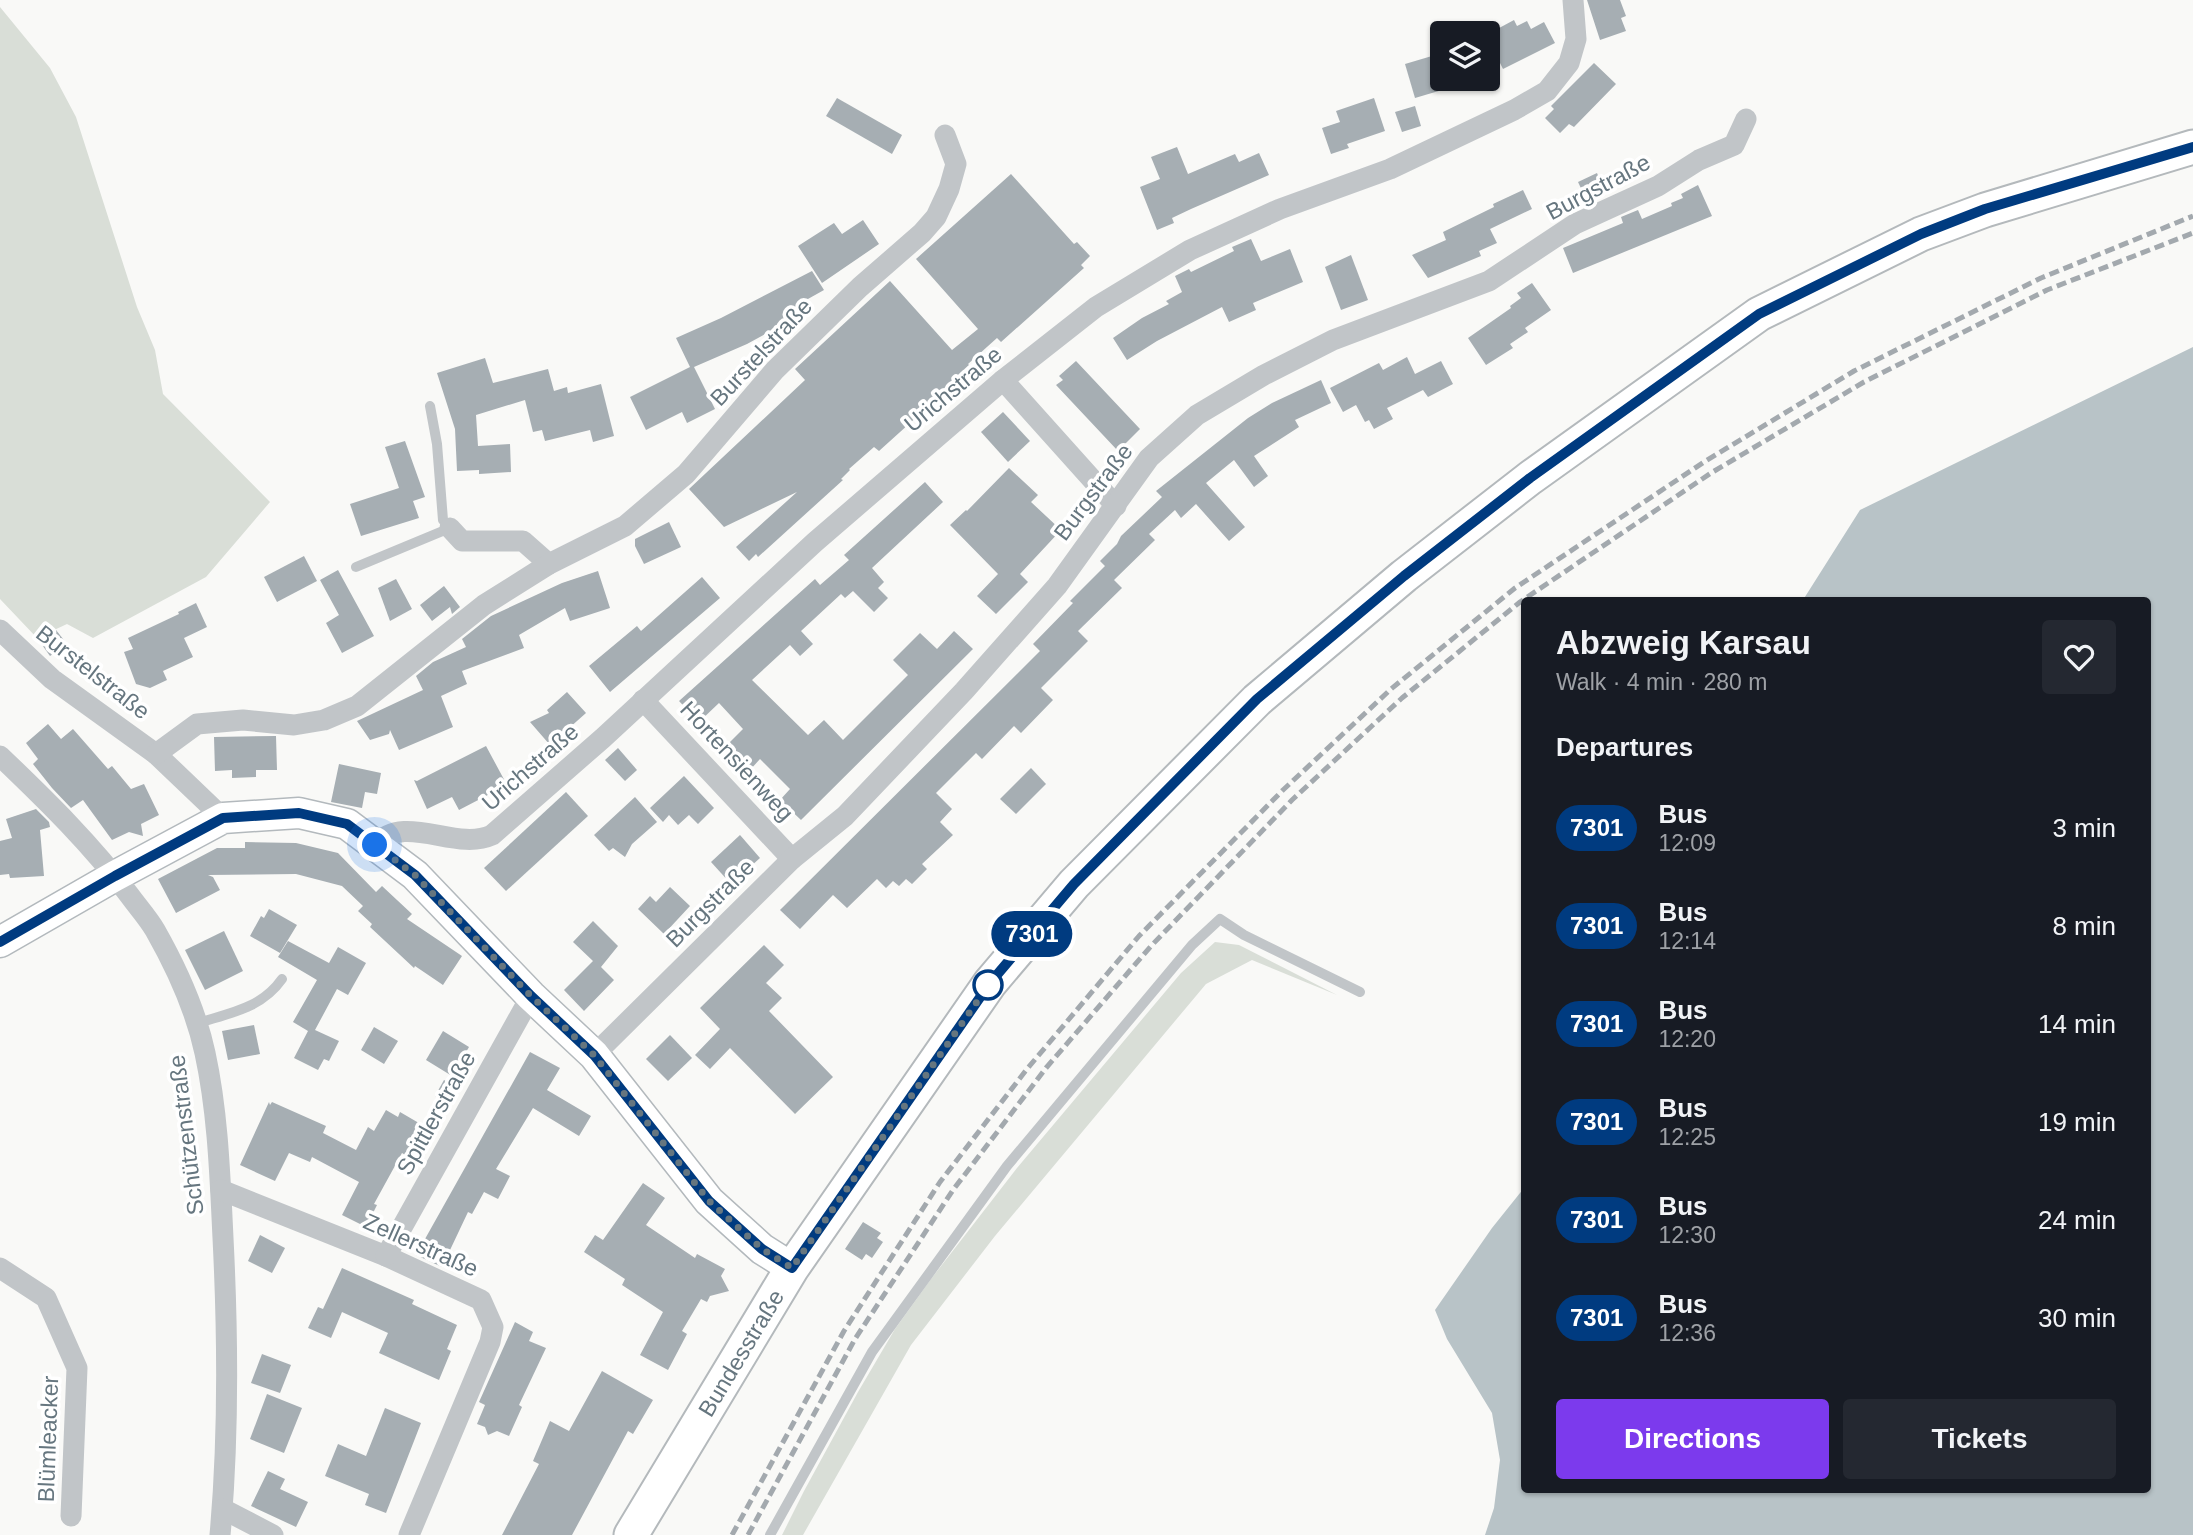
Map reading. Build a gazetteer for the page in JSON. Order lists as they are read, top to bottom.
{
  "streets": {
    "main road": ["Bundesstraße"],
    "street": [
      "Burgstraße",
      "Burstelstraße",
      "Urichstraße",
      "Hortensienweg",
      "Spittlerstraße",
      "Schützenstraße",
      "Zellerstraße",
      "Blümleacker"
    ]
  },
  "crossings": [
    ["Burgstraße", "Hortensienweg"],
    ["Urichstraße", "Hortensienweg"],
    ["Spittlerstraße", "Zellerstraße"],
    ["Schützenstraße", "Zellerstraße"]
  ],
  "lines": ["bus line 7301"],
  "page": {
    "on_map": "7301",
    "heading": [
      ["Abzweig Karsau", "Walk · 4 min · 280 m"],
      "Departures"
    ],
    "list": [
      {
        "mark": "7301",
        "name": "Bus",
        "note": "12:09",
        "value": "3 min"
      },
      {
        "mark": "7301",
        "name": "Bus",
        "note": "12:14",
        "value": "8 min"
      },
      {
        "mark": "7301",
        "name": "Bus",
        "note": "12:20",
        "value": "14 min"
      },
      {
        "mark": "7301",
        "name": "Bus",
        "note": "12:25",
        "value": "19 min"
      },
      {
        "mark": "7301",
        "name": "Bus",
        "note": "12:30",
        "value": "24 min"
      },
      {
        "mark": "7301",
        "name": "Bus",
        "note": "12:36",
        "value": "30 min"
      }
    ],
    "buttons": ["Directions", "Tickets"]
  }
}
